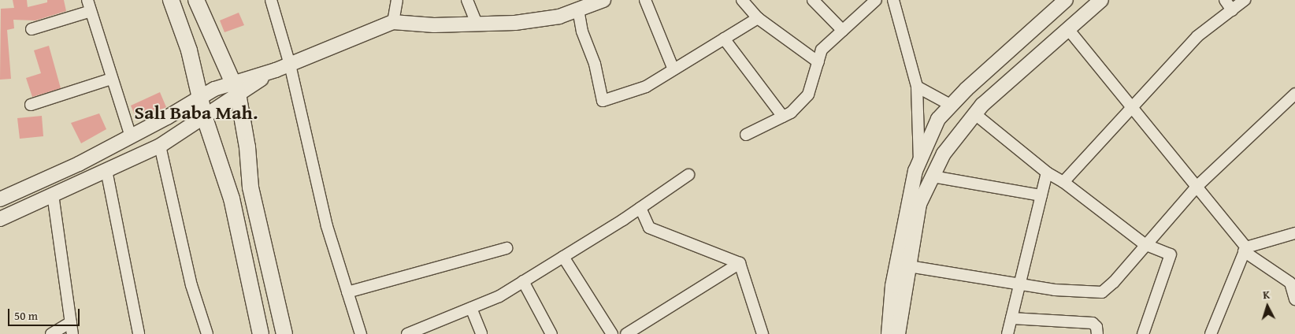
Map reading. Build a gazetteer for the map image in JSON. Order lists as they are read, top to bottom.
{
  "districts": ["Salı Baba Mah."],
  "scale_bar": "50 m",
  "north": "top"
}
